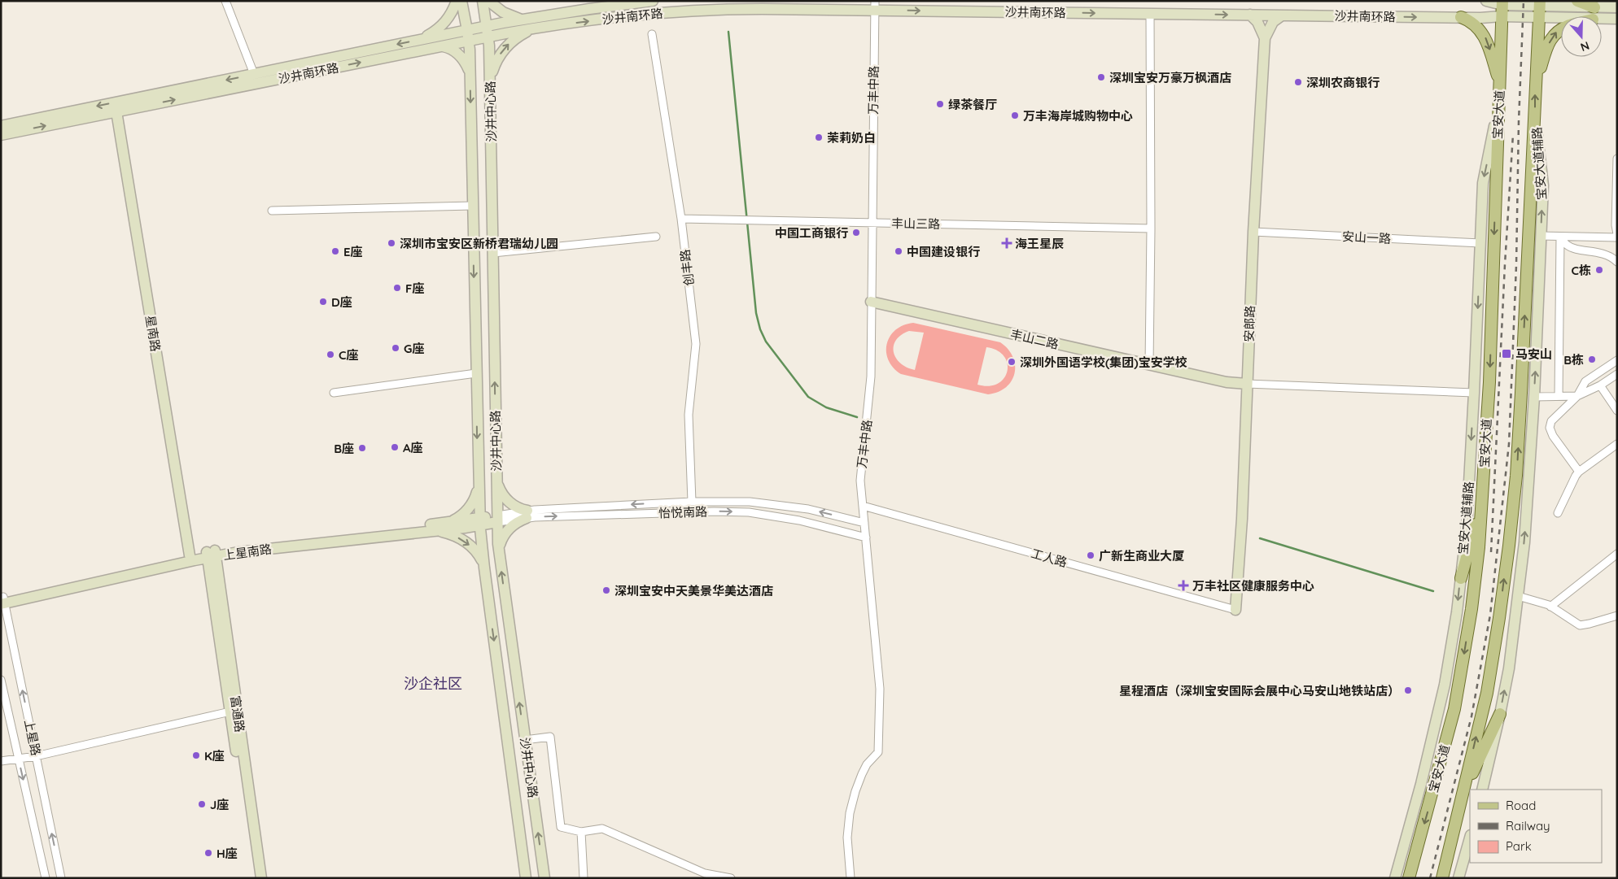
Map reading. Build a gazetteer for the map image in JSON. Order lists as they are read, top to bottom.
{
  "streets": {
    "main road": ["宝安大道"],
    "street": [
      "沙井南环路",
      "万丰中路",
      "沙井中心路",
      "宝安大道辅路",
      "丰山三路",
      "安山一路",
      "创丰路",
      "安郎路",
      "星南路",
      "丰山二路",
      "怡悦南路",
      "上星南路",
      "工人路",
      "富通路",
      "上星路"
    ]
  },
  "crossings": [
    ["沙井南环路", "万丰中路"],
    ["沙井南环路", "沙井中心路"],
    ["沙井南环路", "宝安大道"],
    ["沙井南环路", "安郎路"],
    ["沙井南环路", "星南路"],
    ["万丰中路", "丰山三路"],
    ["万丰中路", "丰山二路"],
    ["万丰中路", "怡悦南路"],
    ["万丰中路", "工人路"],
    ["沙井中心路", "怡悦南路"],
    ["沙井中心路", "上星南路"],
    ["宝安大道", "宝安大道辅路"],
    ["宝安大道辅路", "安山一路"],
    ["丰山三路", "创丰路"],
    ["安山一路", "安郎路"],
    ["创丰路", "怡悦南路"],
    ["安郎路", "丰山二路"],
    ["安郎路", "工人路"],
    ["星南路", "上星南路"],
    ["怡悦南路", "上星南路"],
    ["上星南路", "富通路"],
    ["上星南路", "上星路"]
  ],
  "districts": ["沙企社区"],
  "places": {
    "other": [
      "深圳宝安万豪万枫酒店",
      "深圳农商银行",
      "绿茶餐厅",
      "万丰海岸城购物中心",
      "茉莉奶白",
      "中国工商银行",
      "深圳市宝安区新桥君瑞幼儿园",
      "E座",
      "中国建设银行",
      "C栋",
      "F座",
      "D座",
      "G座",
      "C座",
      "B栋",
      "深圳外国语学校(集团)宝安学校",
      "A座",
      "B座",
      "广新生商业大厦",
      "深圳宝安中天美景华美达酒店",
      "星程酒店（深圳宝安国际会展中心马安山地铁站店）",
      "K座",
      "J座",
      "H座"
    ],
    "health": ["海王星辰", "万丰社区健康服务中心"],
    "transit": ["马安山"]
  },
  "legend": ["Road", "Railway", "Park"],
  "north": "bottom"
}
